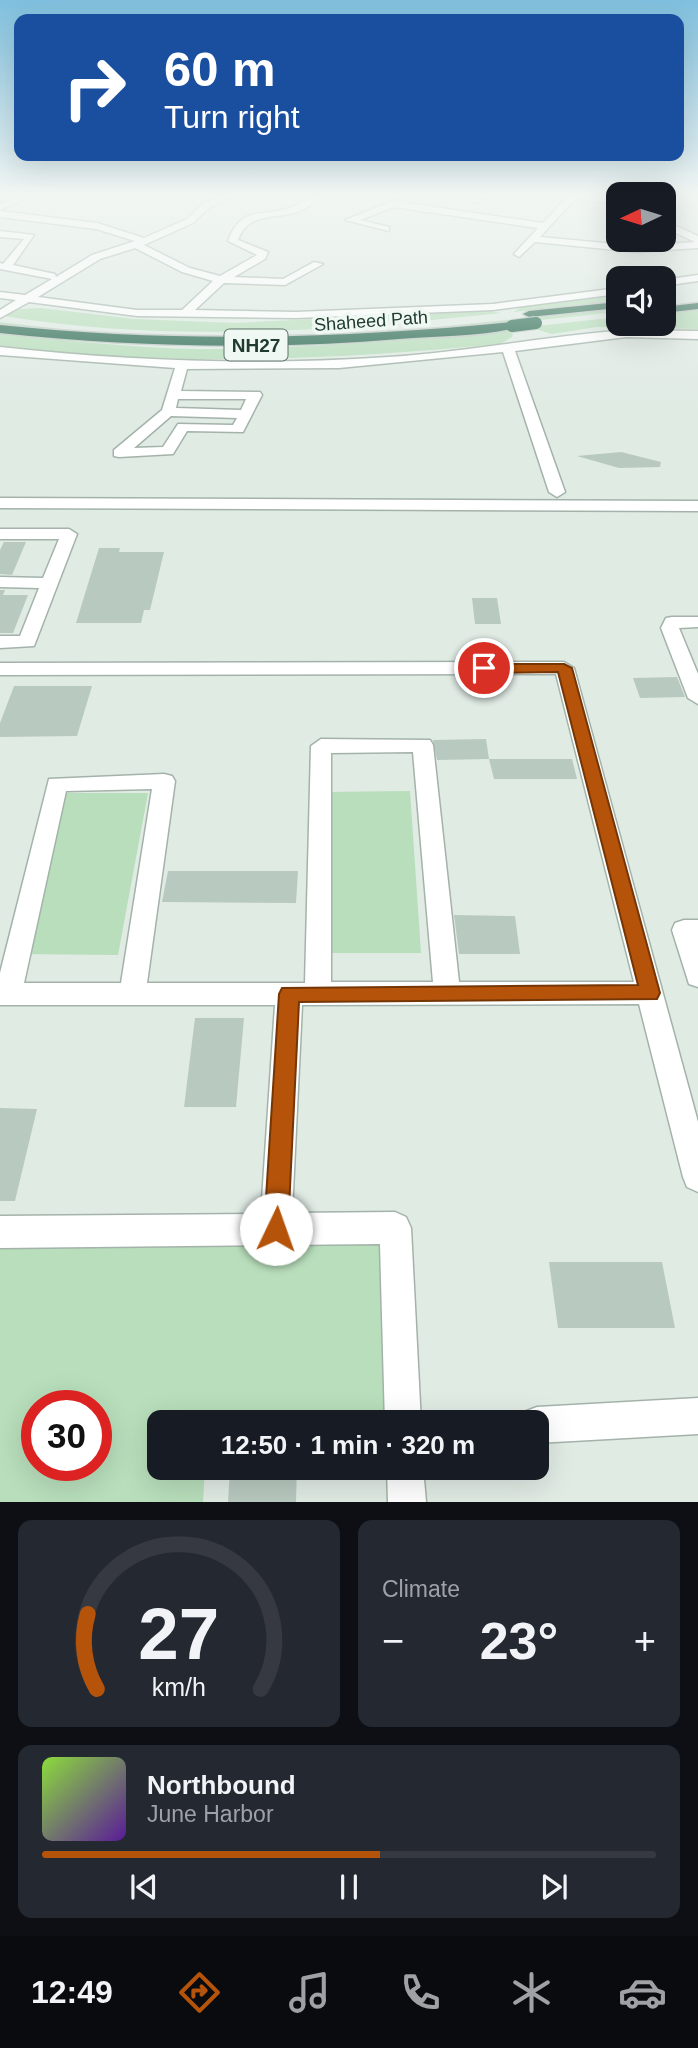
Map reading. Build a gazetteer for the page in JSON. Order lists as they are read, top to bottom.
{
  "streets": {
    "highway": ["Shaheed Path", "NH27"]
  },
  "north": "left",
  "page": {
    "turn": ["60 m", "Turn right"],
    "limit": "30",
    "trip": "12:50 · 1 min · 320 m",
    "tile": "Climate",
    "heat": ["−", "23°", "+"],
    "song": ["Northbound", "June Harbor"],
    "tabs": "12:49",
    "gauge": ["27", "km/h"]
  }
}
